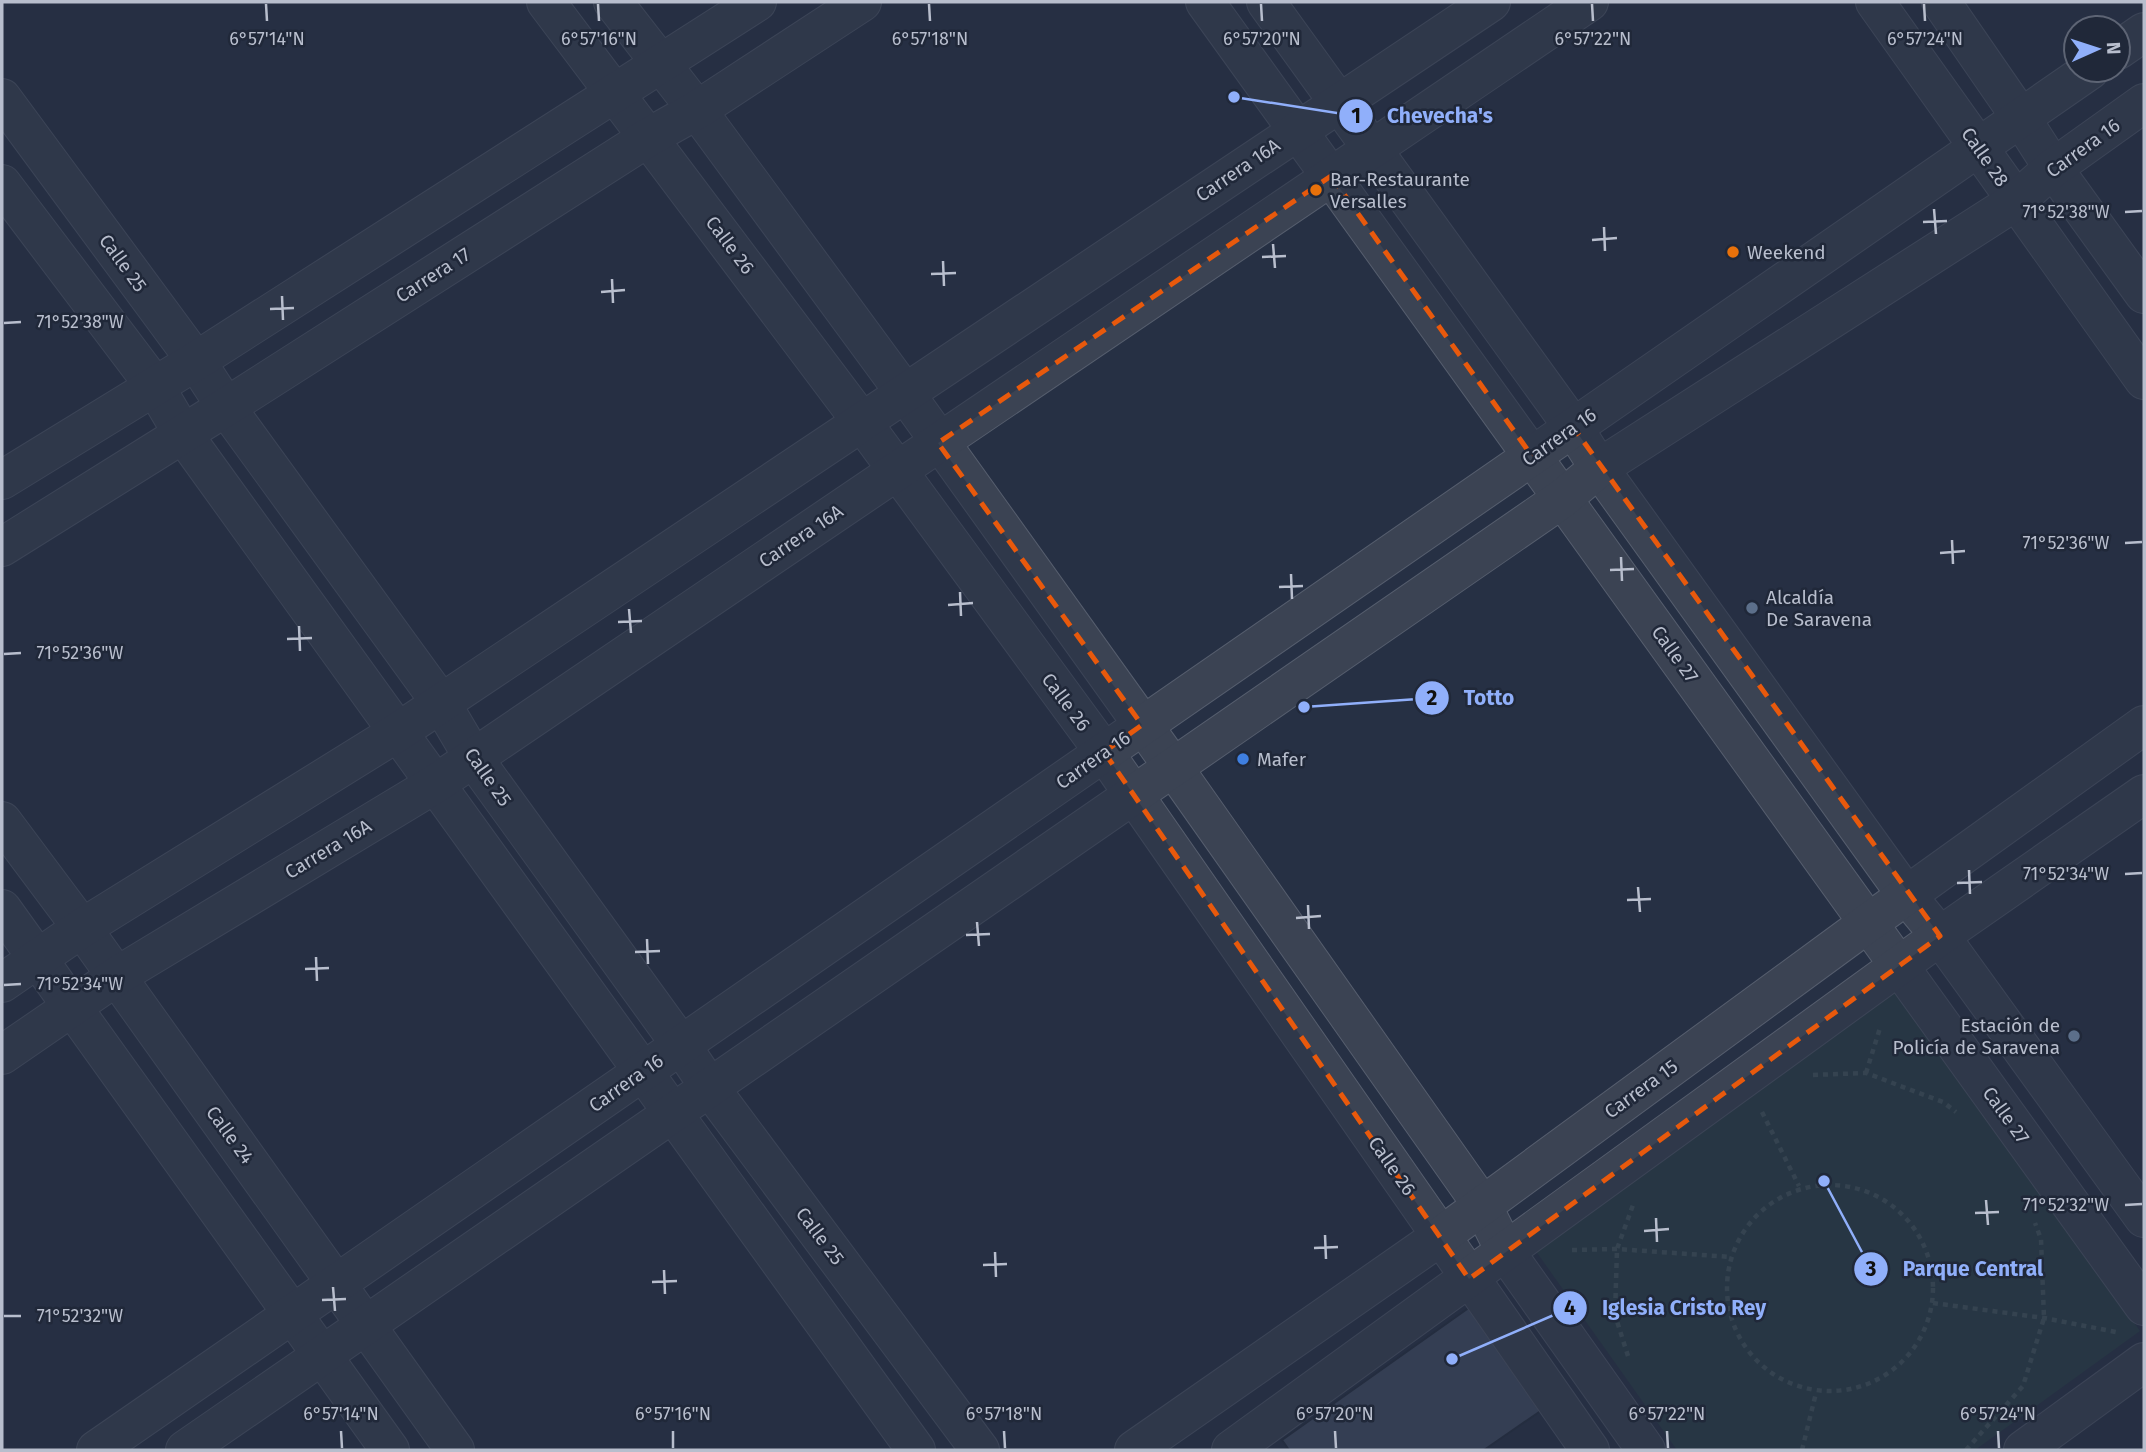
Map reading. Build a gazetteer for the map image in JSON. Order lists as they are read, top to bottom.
{
  "streets": {
    "street": [
      "Carrera 16",
      "Calle 28",
      "Carrera 16A",
      "Calle 26",
      "Calle 25",
      "Carrera 17",
      "Calle 27",
      "Carrera 15",
      "Calle 24"
    ]
  },
  "crossings": [
    ["Carrera 16", "Calle 28"],
    ["Carrera 16", "Calle 26"],
    ["Carrera 16", "Calle 25"],
    ["Carrera 16", "Calle 27"],
    ["Carrera 16", "Calle 24"],
    ["Carrera 16A", "Calle 26"],
    ["Carrera 16A", "Calle 25"],
    ["Carrera 16A", "Calle 27"],
    ["Carrera 16A", "Calle 24"],
    ["Calle 26", "Carrera 17"],
    ["Calle 26", "Carrera 15"],
    ["Calle 25", "Carrera 17"],
    ["Calle 27", "Carrera 15"]
  ],
  "places": [
    "Chevecha's",
    "Bar-Restaurante Versalles",
    "Weekend",
    "Alcaldía De Saravena",
    "Totto",
    "Mafer",
    "Estación de Policía de Saravena",
    "Parque Central",
    "Iglesia Cristo Rey"
  ],
  "north": "right",
  "coordinates": [
    "6°57'14\"N",
    "6°57'16\"N",
    "6°57'18\"N",
    "6°57'20\"N",
    "6°57'22\"N",
    "6°57'24\"N",
    "71°52'38\"W",
    "71°52'36\"W",
    "71°52'34\"W",
    "71°52'32\"W"
  ]
}
